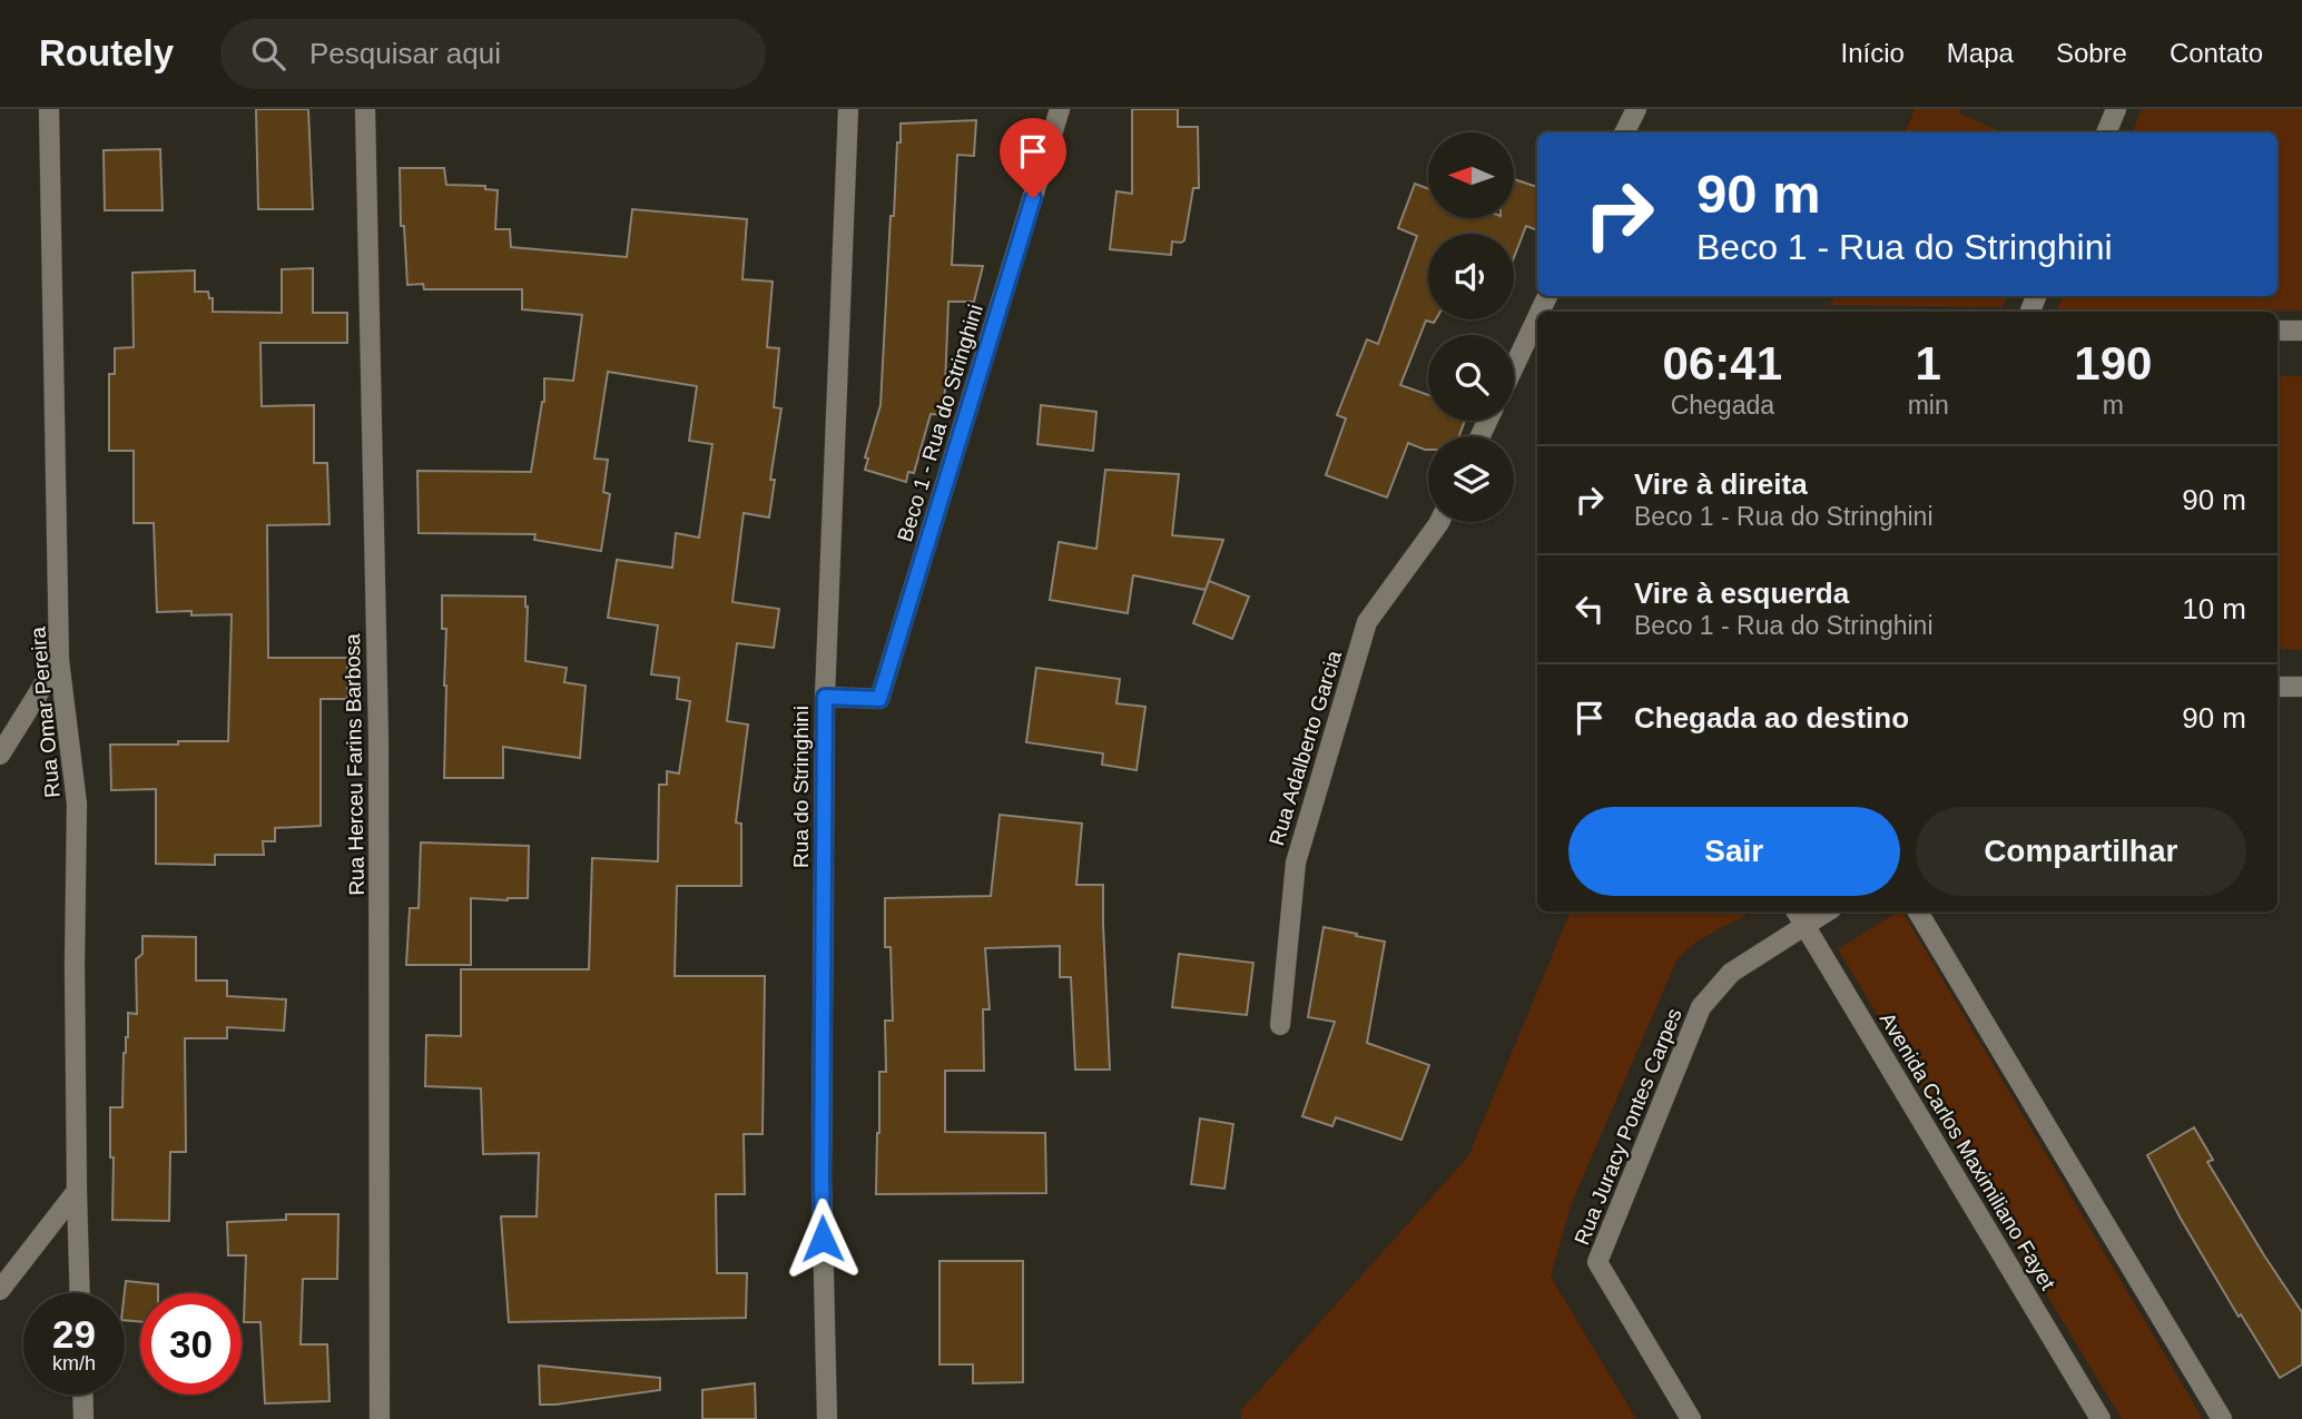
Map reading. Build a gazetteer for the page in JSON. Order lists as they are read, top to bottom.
{
  "streets": {
    "street": [
      "Beco 1 - Rua do Stringhini",
      "Rua Omar Pereira",
      "Rua Adalberto Garcia",
      "Rua Herceu Farins Barbosa",
      "Rua do Stringhini",
      "Rua Juracy Pontes Carpes",
      "Avenida Carlos Maximiliano Fayet"
    ]
  },
  "crossings": [
    ["Beco 1 - Rua do Stringhini", "Rua do Stringhini"],
    ["Rua Juracy Pontes Carpes", "Avenida Carlos Maximiliano Fayet"]
  ],
  "north": "left",
  "page": {
    "header": "Routely",
    "search": "Pesquisar aqui",
    "nav": [
      "Início",
      "Mapa",
      "Sobre",
      "Contato"
    ],
    "turn": ["90 m", "Beco 1 - Rua do Stringhini"],
    "eta": [
      "06:41",
      "Chegada",
      "1",
      "min",
      "190",
      "m"
    ],
    "list": [
      {
        "name": "Vire à direita",
        "note": "Beco 1 - Rua do Stringhini",
        "value": "90 m"
      },
      {
        "name": "Vire à esquerda",
        "note": "Beco 1 - Rua do Stringhini",
        "value": "10 m"
      },
      {
        "name": "Chegada ao destino",
        "value": "90 m"
      }
    ],
    "buttons": ["Sair", "Compartilhar"],
    "speed": "29 km/h",
    "limit": "30"
  }
}
